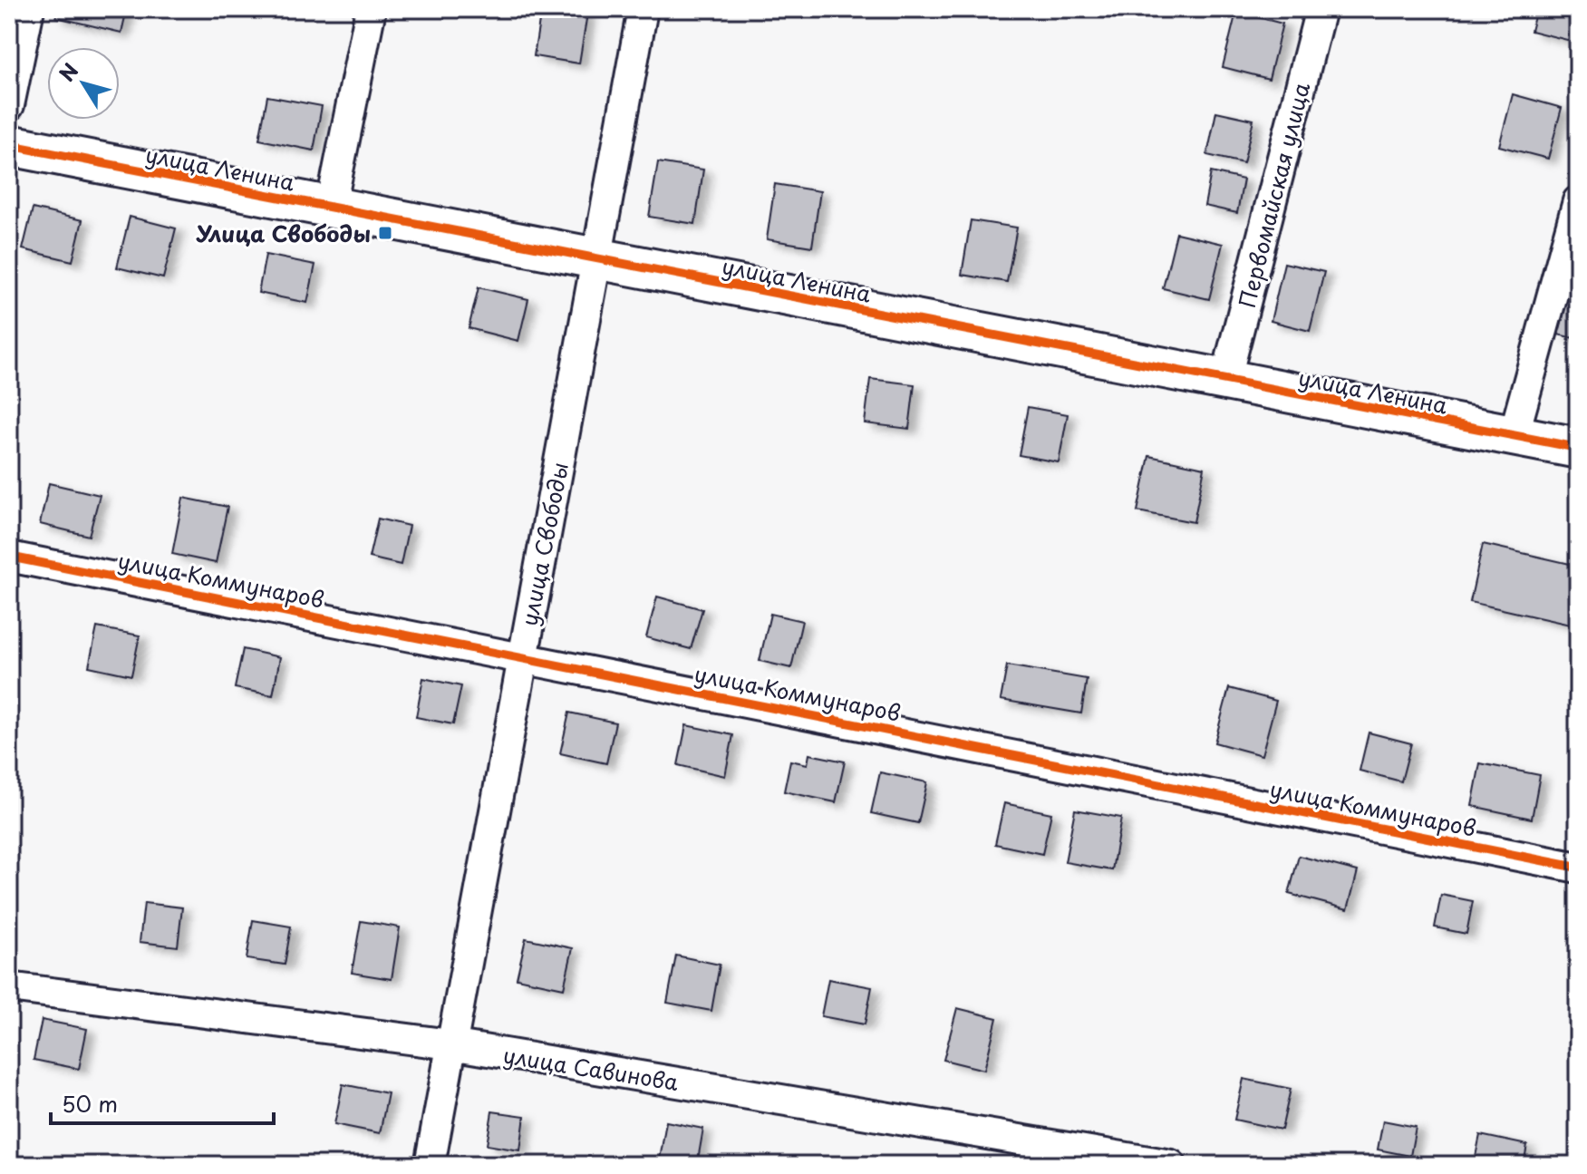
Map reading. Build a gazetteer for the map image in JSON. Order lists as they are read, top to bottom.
{
  "streets": {
    "street": [
      "улица Ленина",
      "Первомайская улица",
      "улица Свободы",
      "улица Коммунаров",
      "улица Савинова"
    ]
  },
  "crossings": [
    ["улица Ленина", "Первомайская улица"],
    ["улица Ленина", "улица Свободы"],
    ["улица Свободы", "улица Коммунаров"],
    ["улица Свободы", "улица Савинова"]
  ],
  "places": {
    "transit": ["Улица Свободы"]
  },
  "scale_bar": "50 m",
  "north": "top left"
}
